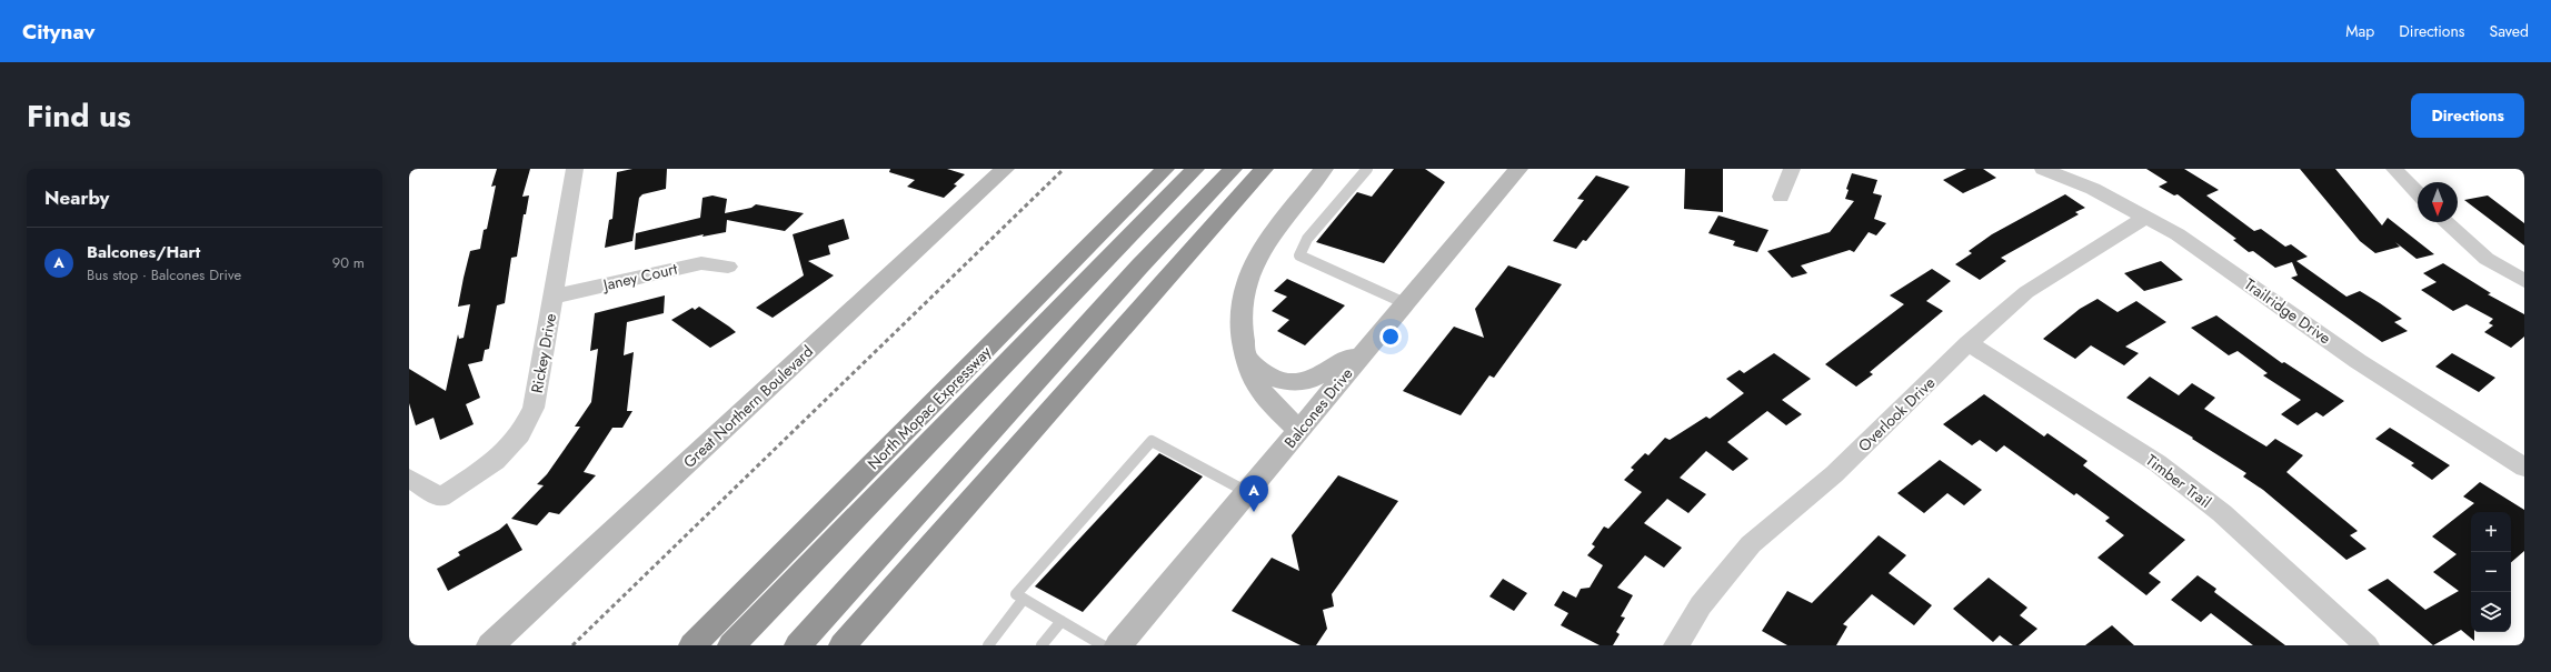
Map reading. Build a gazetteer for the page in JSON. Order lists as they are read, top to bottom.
{
  "streets": {
    "highway": ["North Mopac Expressway"],
    "street": [
      "Janey Court",
      "Trailridge Drive",
      "Rickey Drive",
      "Great Northern Boulevard",
      "Balcones Drive",
      "Overlook Drive",
      "Timber Trail"
    ]
  },
  "crossings": [
    ["Janey Court", "Rickey Drive"],
    ["Trailridge Drive", "Overlook Drive"],
    ["Overlook Drive", "Timber Trail"]
  ],
  "north": "bottom",
  "page": {
    "header": "Citynav",
    "nav": ["Map", "Directions", "Saved"],
    "title": "Find us",
    "buttons": "Directions",
    "heading": "Nearby",
    "list": [
      {
        "mark": "A",
        "name": "Balcones/Hart",
        "note": "Bus stop · Balcones Drive",
        "value": "90 m"
      }
    ],
    "pins": "A",
    "map_buttons": ["+", "−"]
  }
}
